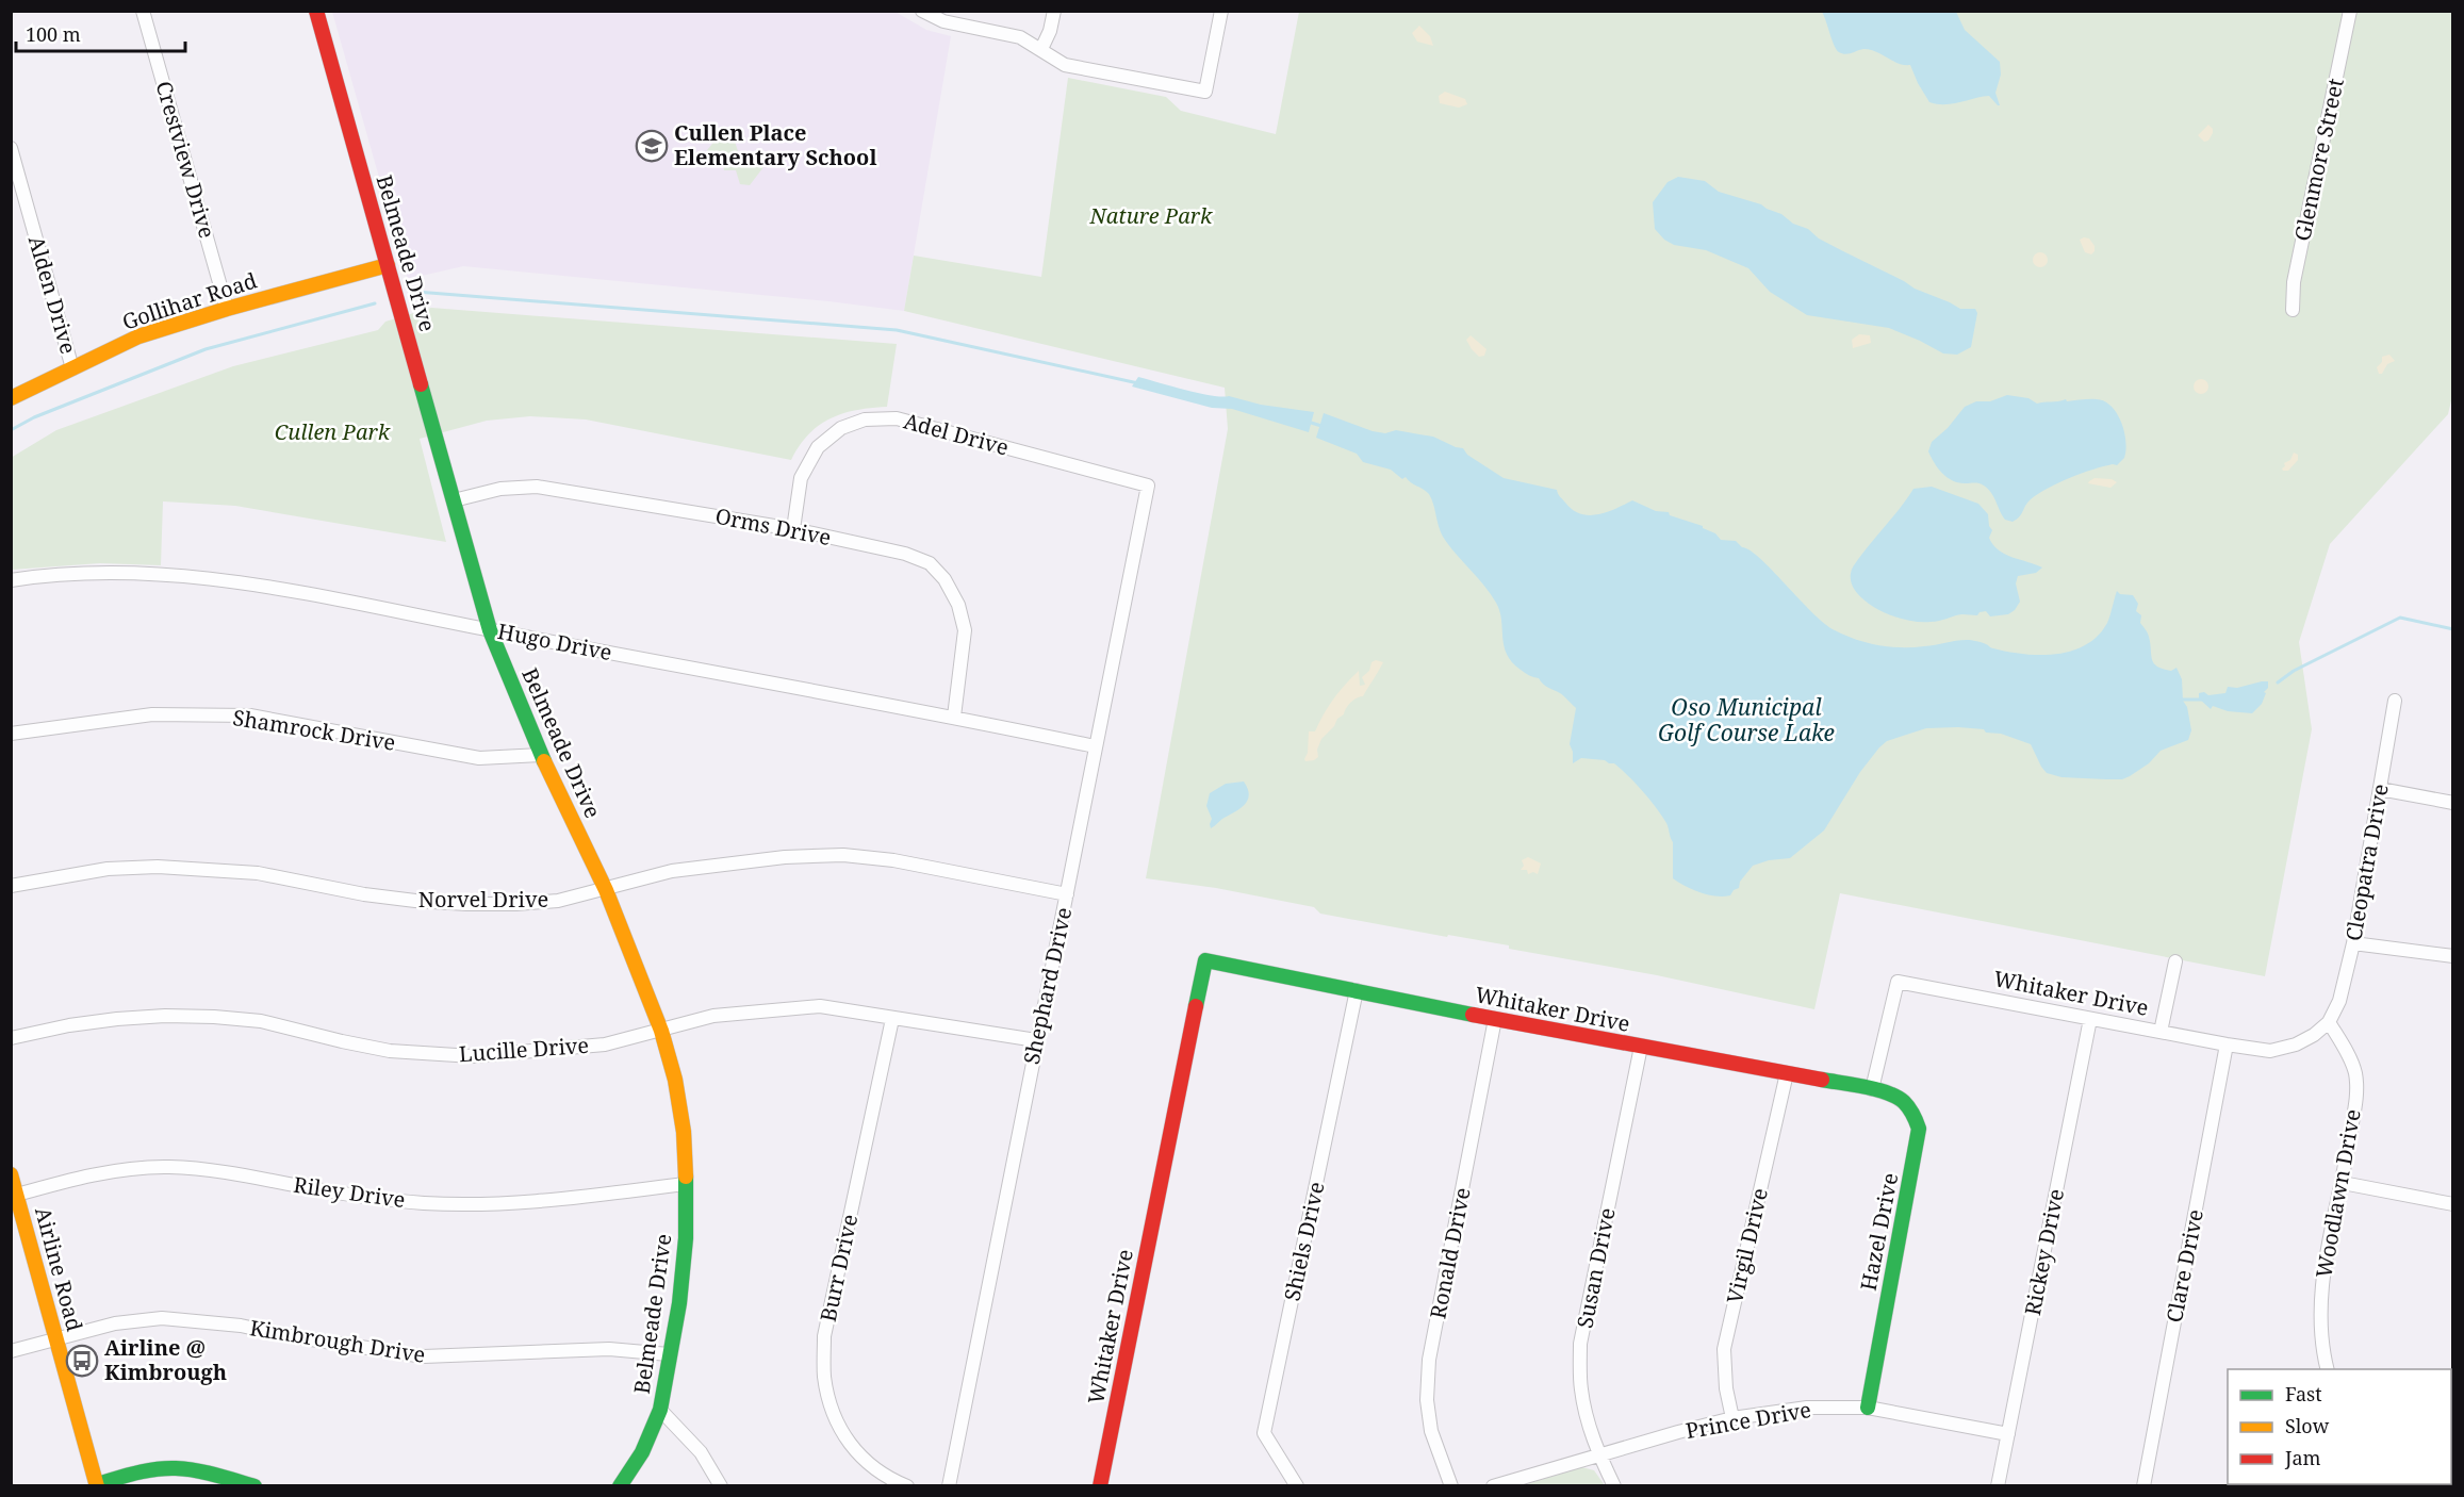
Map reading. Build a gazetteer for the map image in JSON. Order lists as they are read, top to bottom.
{
  "streets": {
    "street": [
      "Crestview Drive",
      "Glenmore Street",
      "Belmeade Drive",
      "Alden Drive",
      "Gollihar Road",
      "Adel Drive",
      "Orms Drive",
      "Hugo Drive",
      "Shamrock Drive",
      "Cleopatra Drive",
      "Norvel Drive",
      "Shephard Drive",
      "Whitaker Drive",
      "Lucille Drive",
      "Riley Drive",
      "Woodlawn Drive",
      "Hazel Drive",
      "Shiels Drive",
      "Virgil Drive",
      "Rickey Drive",
      "Ronald Drive",
      "Clare Drive",
      "Burr Drive",
      "Susan Drive",
      "Airline Road",
      "Kimbrough Drive",
      "Prince Drive"
    ]
  },
  "crossings": [
    ["Crestview Drive", "Gollihar Road"],
    ["Belmeade Drive", "Gollihar Road"],
    ["Belmeade Drive", "Orms Drive"],
    ["Belmeade Drive", "Hugo Drive"],
    ["Belmeade Drive", "Shamrock Drive"],
    ["Belmeade Drive", "Norvel Drive"],
    ["Belmeade Drive", "Lucille Drive"],
    ["Belmeade Drive", "Riley Drive"],
    ["Belmeade Drive", "Kimbrough Drive"],
    ["Alden Drive", "Gollihar Road"],
    ["Adel Drive", "Orms Drive"],
    ["Adel Drive", "Shephard Drive"],
    ["Orms Drive", "Hugo Drive"],
    ["Hugo Drive", "Shephard Drive"],
    ["Cleopatra Drive", "Whitaker Drive"],
    ["Cleopatra Drive", "Woodlawn Drive"],
    ["Norvel Drive", "Shephard Drive"],
    ["Shephard Drive", "Lucille Drive"],
    ["Whitaker Drive", "Woodlawn Drive"],
    ["Whitaker Drive", "Hazel Drive"],
    ["Whitaker Drive", "Shiels Drive"],
    ["Whitaker Drive", "Virgil Drive"],
    ["Whitaker Drive", "Rickey Drive"],
    ["Whitaker Drive", "Ronald Drive"],
    ["Whitaker Drive", "Clare Drive"],
    ["Whitaker Drive", "Susan Drive"],
    ["Lucille Drive", "Burr Drive"],
    ["Riley Drive", "Airline Road"],
    ["Hazel Drive", "Prince Drive"],
    ["Virgil Drive", "Prince Drive"],
    ["Rickey Drive", "Prince Drive"],
    ["Susan Drive", "Prince Drive"],
    ["Airline Road", "Kimbrough Drive"]
  ],
  "water": ["Oso Municipal Golf Course Lake"],
  "parks": ["Nature Park", "Cullen Park"],
  "places": {
    "school or university": ["Cullen Place Elementary School"],
    "bus stop": ["Airline @ Kimbrough"]
  },
  "legend": ["Fast", "Slow", "Jam"],
  "scale_bar": "100 m"
}
